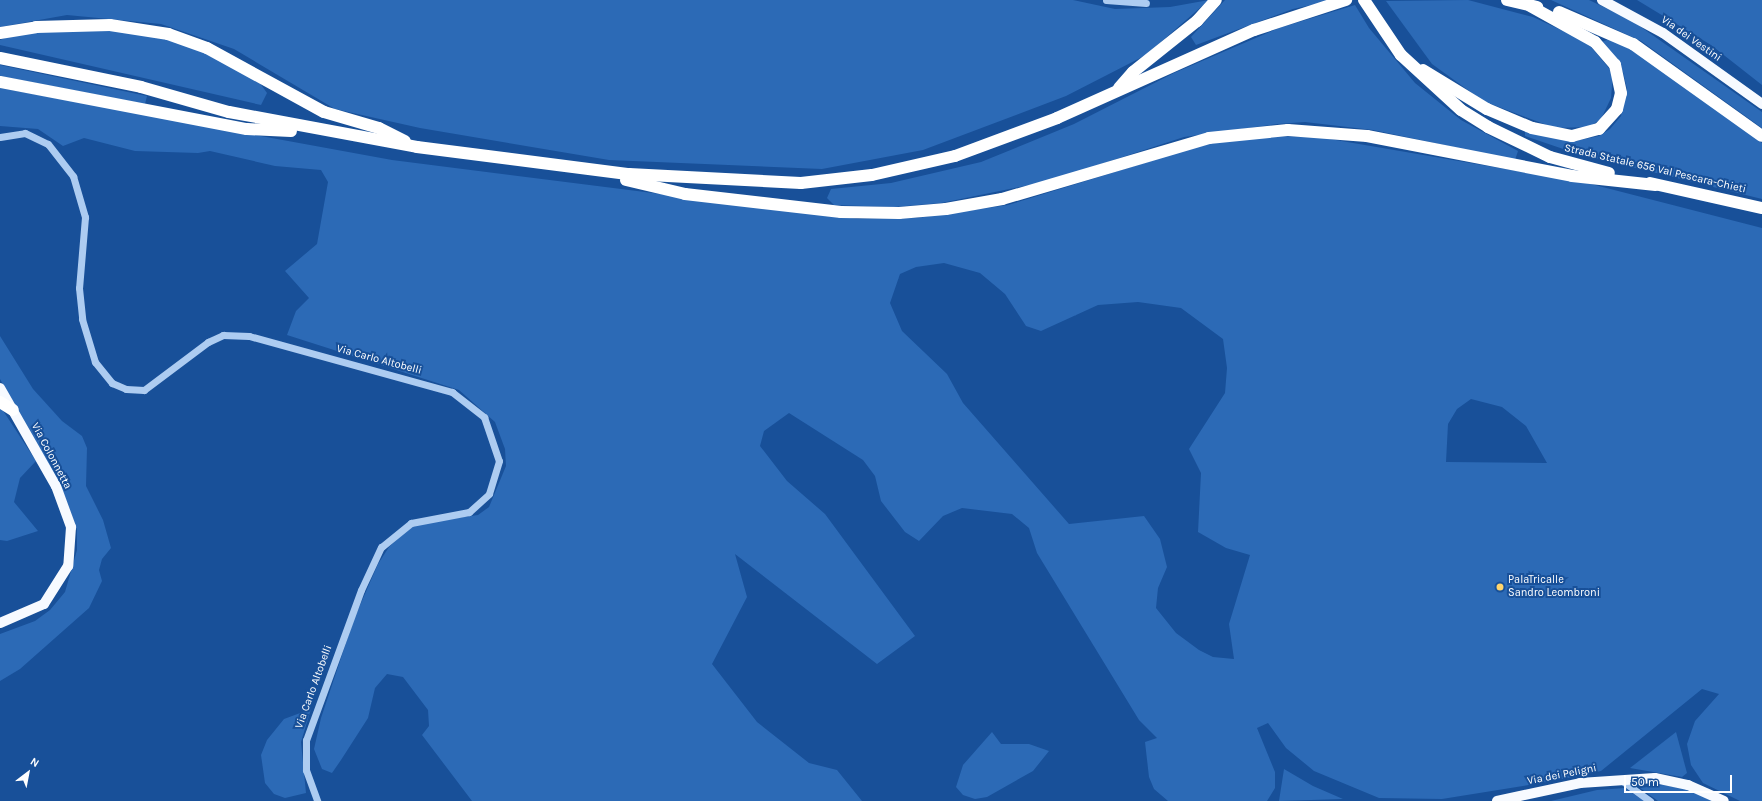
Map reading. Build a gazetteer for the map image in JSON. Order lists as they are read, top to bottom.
{
  "streets": {
    "highway": ["Strada Statale 656 Val Pescara-Chieti"],
    "main road": ["Via dei Vestini", "Via Colonnetta", "Via dei Peligni"],
    "street": ["Via Carlo Altobelli"]
  },
  "places": ["PalaTricalle Sandro Leombroni"],
  "scale_bar": "50 m",
  "north": "top right"
}
